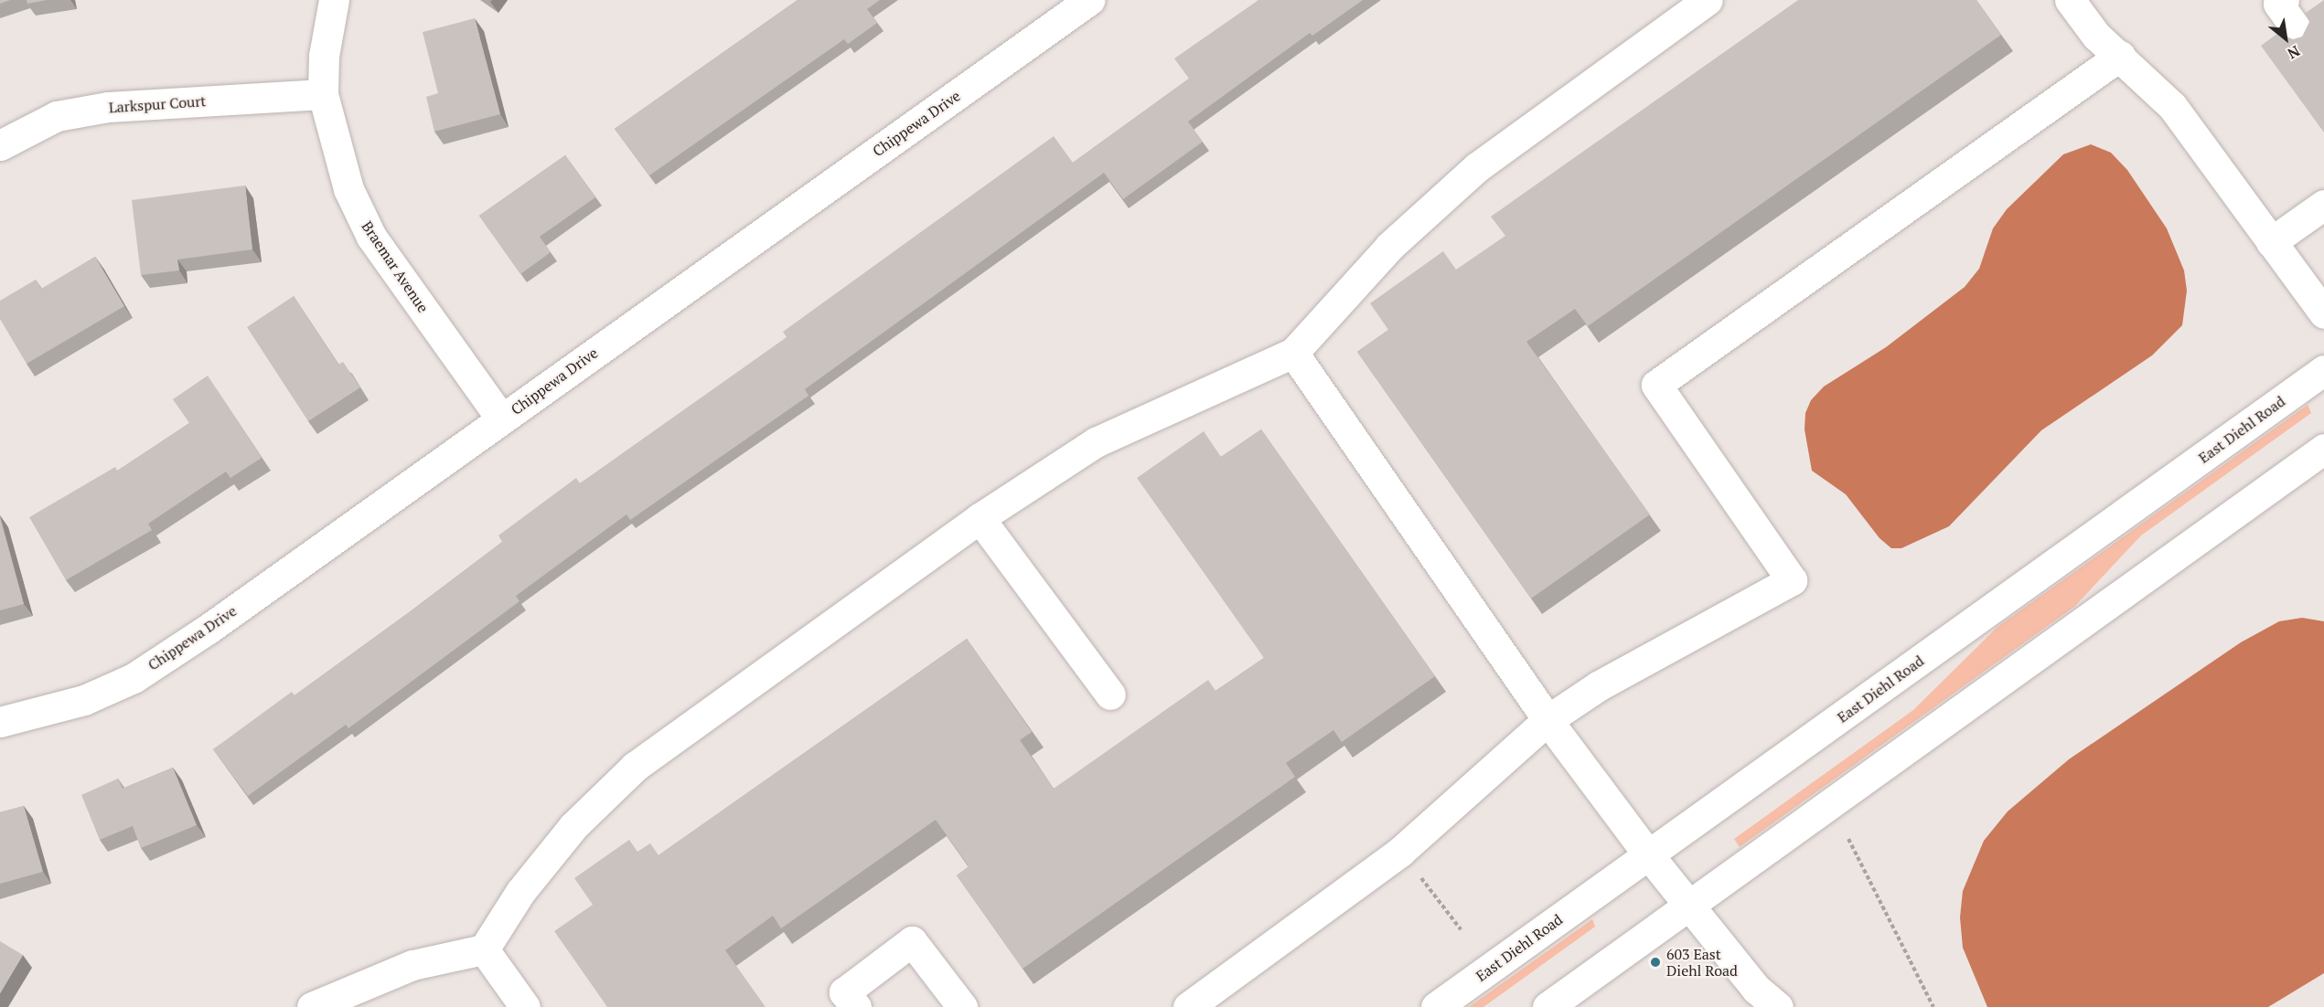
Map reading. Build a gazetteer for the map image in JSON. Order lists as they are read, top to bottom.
{
  "streets": {
    "street": [
      "Larkspur Court",
      "Chippewa Drive",
      "Braemar Avenue",
      "East Diehl Road"
    ]
  },
  "crossings": [
    ["Larkspur Court", "Braemar Avenue"],
    ["Chippewa Drive", "Braemar Avenue"]
  ],
  "places": ["603 East Diehl Road"],
  "north": "bottom right"
}
